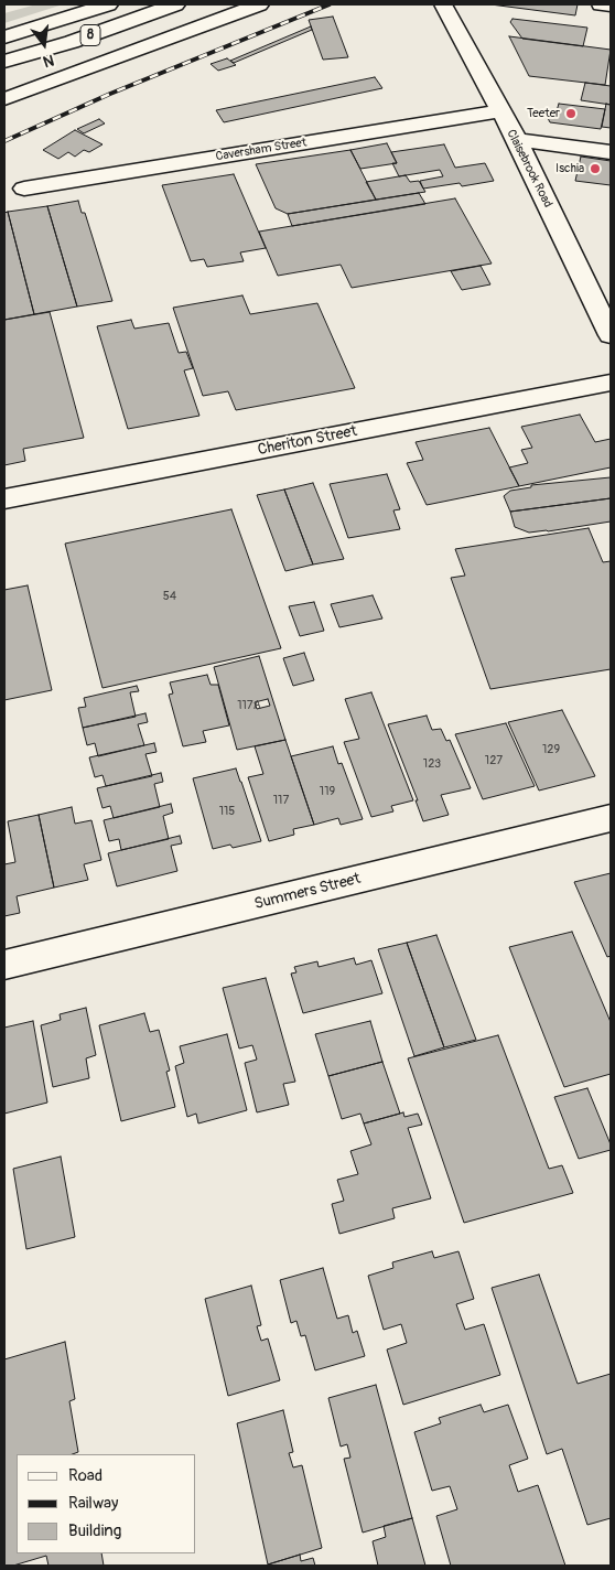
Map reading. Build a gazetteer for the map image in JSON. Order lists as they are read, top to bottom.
{
  "streets": {
    "main road": [
      "8",
      "Caversham Street",
      "Claisebrook Road",
      "Cheriton Street",
      "Summers Street"
    ]
  },
  "crossings": [
    ["Caversham Street", "Claisebrook Road"]
  ],
  "places": ["Teeter", "Ischia"],
  "house_numbers": [
    "54",
    "117A",
    "129",
    "127",
    "123",
    "119",
    "117",
    "115"
  ],
  "legend": ["Road", "Railway", "Building"],
  "north": "bottom"
}
